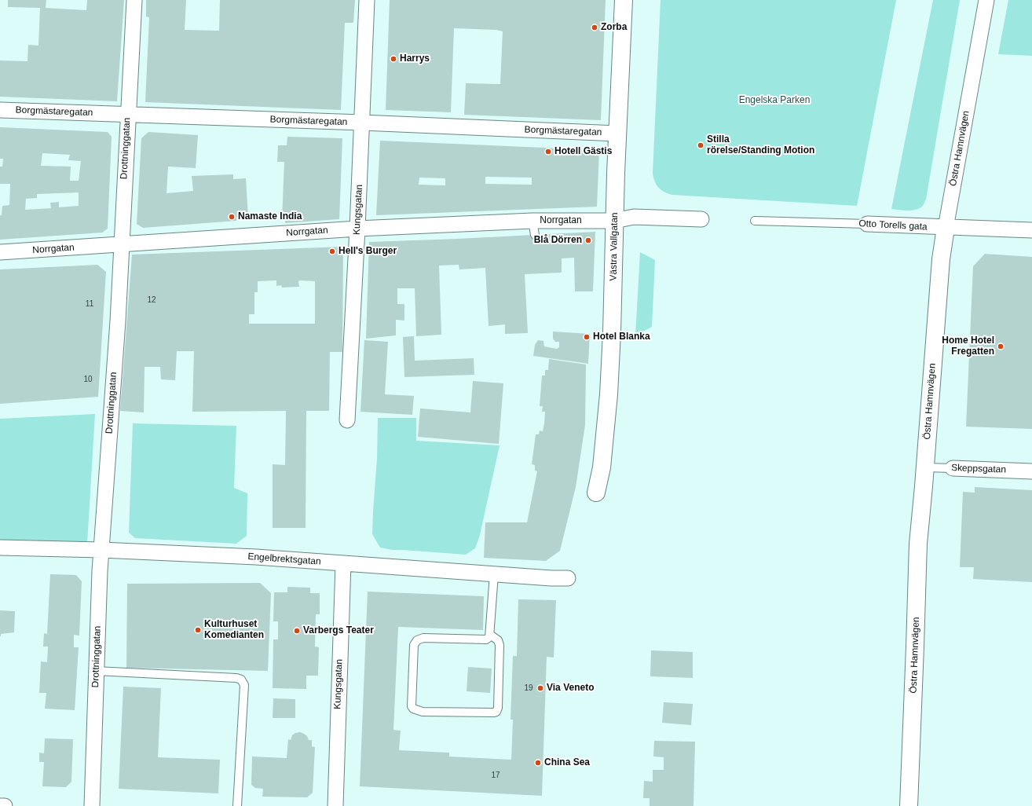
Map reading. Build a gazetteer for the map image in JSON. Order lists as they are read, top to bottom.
{
  "streets": {
    "street": [
      "Borgmästaregatan",
      "Drottninggatan",
      "Östra Hamnvägen",
      "Kungsgatan",
      "Norrgatan",
      "Otto Torells gata",
      "Västra Vallgatan",
      "Skeppsgatan",
      "Engelbrektsgatan"
    ]
  },
  "crossings": [
    ["Borgmästaregatan", "Drottninggatan"],
    ["Borgmästaregatan", "Kungsgatan"],
    ["Borgmästaregatan", "Västra Vallgatan"],
    ["Drottninggatan", "Norrgatan"],
    ["Drottninggatan", "Engelbrektsgatan"],
    ["Östra Hamnvägen", "Otto Torells gata"],
    ["Östra Hamnvägen", "Skeppsgatan"],
    ["Kungsgatan", "Norrgatan"],
    ["Kungsgatan", "Engelbrektsgatan"],
    ["Norrgatan", "Västra Vallgatan"]
  ],
  "parks": ["Engelska Parken"],
  "places": [
    "Zorba",
    "Harrys",
    "Stilla rörelse/Standing Motion",
    "Hotell Gästis",
    "Namaste India",
    "Blå Dörren",
    "Hell's Burger",
    "Hotel Blanka",
    "Home Hotel Fregatten",
    "Kulturhuset Komedianten",
    "Varbergs Teater",
    "Via Veneto",
    "China Sea"
  ],
  "house_numbers": [
    "12",
    "11",
    "10",
    "19",
    "17"
  ]
}
